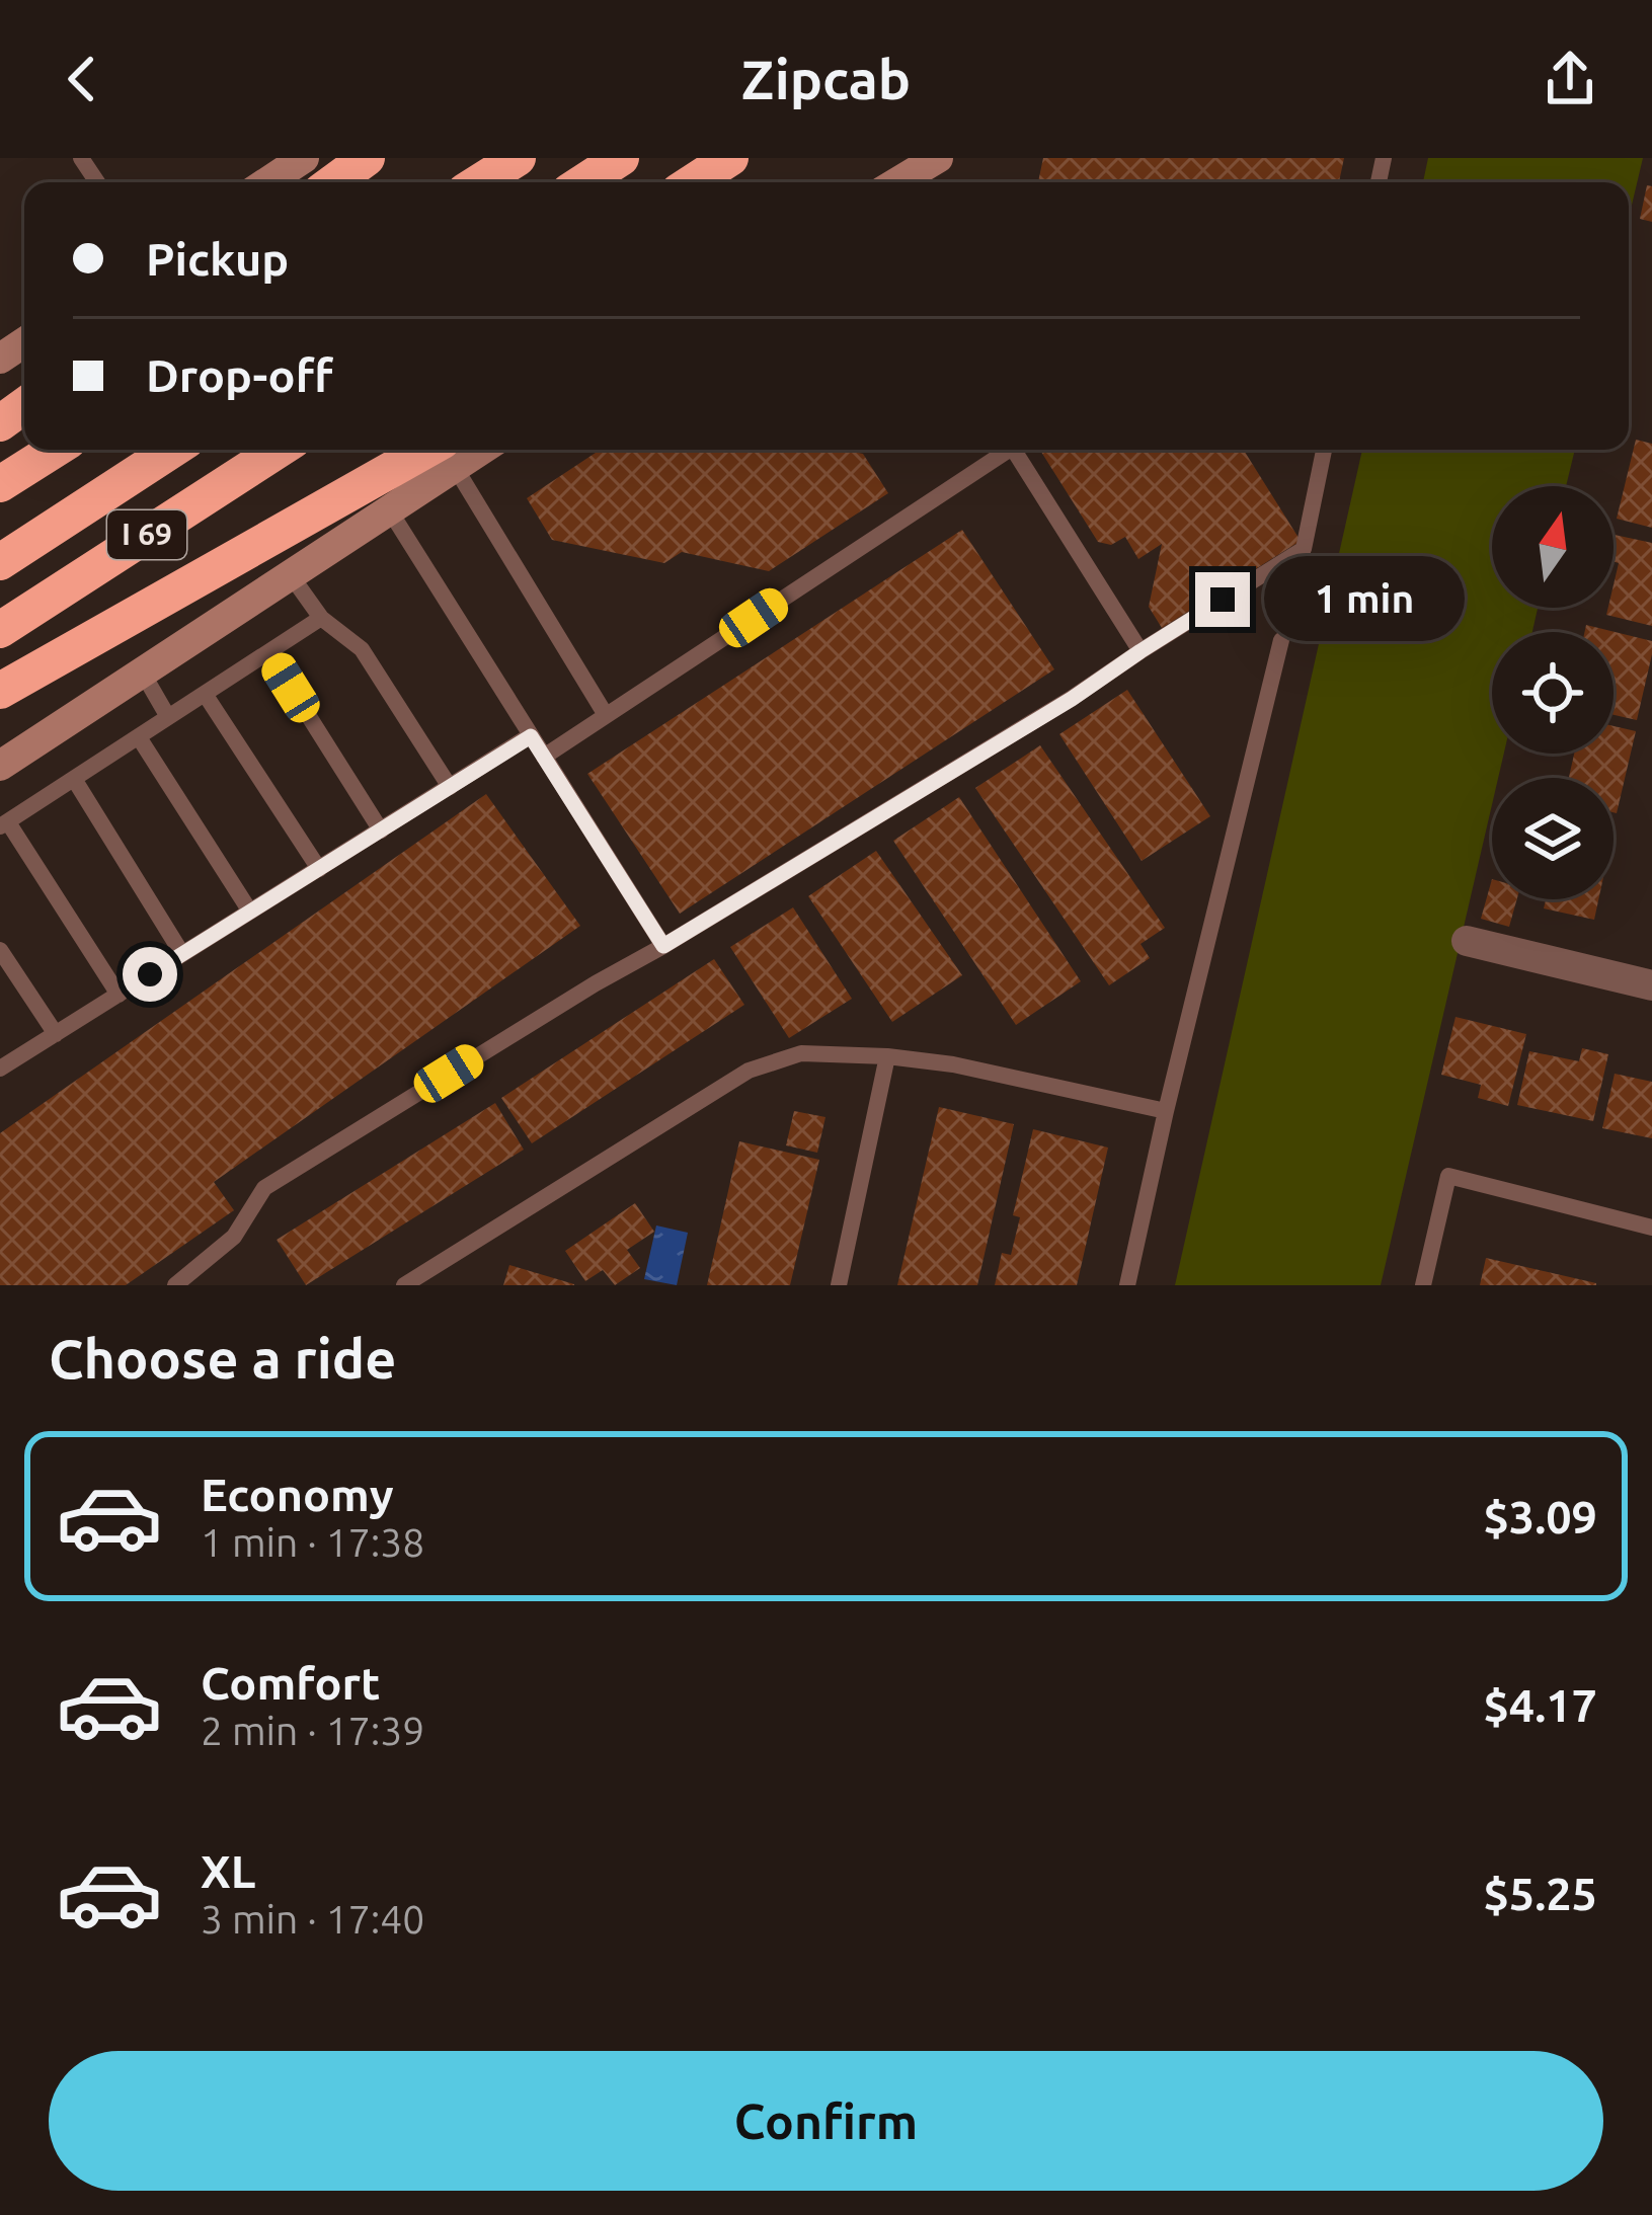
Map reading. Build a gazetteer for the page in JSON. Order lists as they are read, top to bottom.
{
  "streets": {
    "highway": ["I 69"]
  },
  "north": "top",
  "page": {
    "header": "Zipcab",
    "banner": ["Pickup", "Drop-off"],
    "bubble": "1 min",
    "heading": "Choose a ride",
    "list": [
      {
        "name": "Economy",
        "note": "1 min · 17:38",
        "value": "$3.09"
      },
      {
        "name": "Comfort",
        "note": "2 min · 17:39",
        "value": "$4.17"
      },
      {
        "name": "XL",
        "note": "3 min · 17:40",
        "value": "$5.25"
      }
    ],
    "buttons": "Confirm"
  }
}
